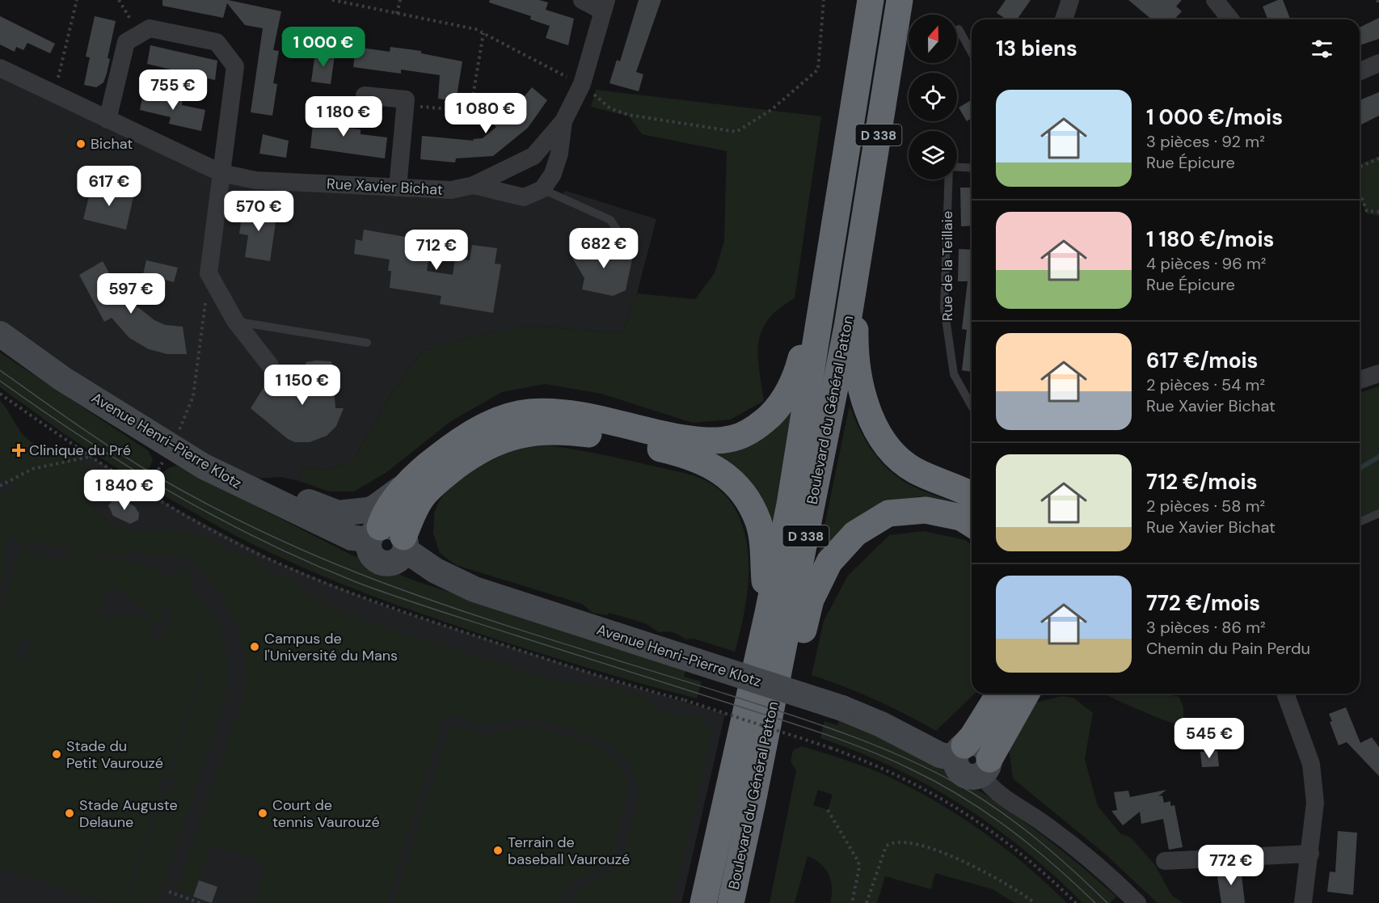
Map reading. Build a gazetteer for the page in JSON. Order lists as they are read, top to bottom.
{
  "streets": {
    "highway": ["D 338", "Boulevard du Général Patton"],
    "street": ["Rue Xavier Bichat", "Avenue Henri-Pierre Klotz"],
    "lane": ["Rue de la Teillaie"]
  },
  "crossings": [
    ["D 338", "Boulevard du Général Patton"],
    ["D 338", "Avenue Henri-Pierre Klotz"]
  ],
  "places": {
    "other": [
      "Bichat",
      "Campus de l'Université du Mans",
      "Stade du Petit Vaurouzé",
      "Stade Auguste Delaune",
      "Court de tennis Vaurouzé",
      "Terrain de baseball Vaurouzé"
    ],
    "health": ["Clinique du Pré"]
  },
  "north": "top",
  "page": {
    "heading": "13 biens",
    "price": [
      "1 000 €",
      "755 €",
      "1 080 €",
      "1 180 €",
      "617 €",
      "570 €",
      "682 €",
      "712 €",
      "597 €",
      "1 150 €",
      "1 840 €",
      "545 €",
      "772 €"
    ],
    "list": [
      {
        "name": "1 000 €/mois",
        "note": "3 pièces · 92 m² · Rue Épicure"
      },
      {
        "name": "1 180 €/mois",
        "note": "4 pièces · 96 m² · Rue Épicure"
      },
      {
        "name": "617 €/mois",
        "note": "2 pièces · 54 m² · Rue Xavier Bichat"
      },
      {
        "name": "712 €/mois",
        "note": "2 pièces · 58 m² · Rue Xavier Bichat"
      },
      {
        "name": "772 €/mois",
        "note": "3 pièces · 86 m² · Chemin du Pain Perdu"
      }
    ]
  }
}
